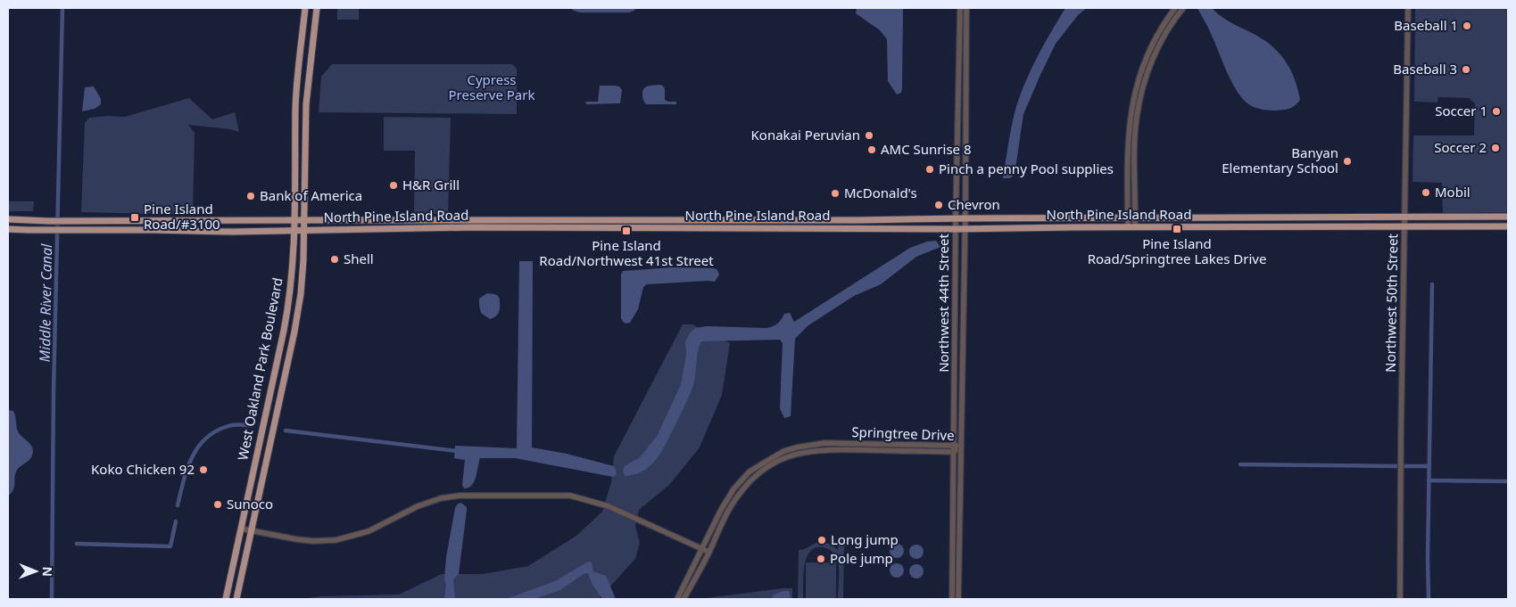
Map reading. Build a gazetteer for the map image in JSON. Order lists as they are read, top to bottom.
{
  "streets": {
    "main road": ["North Pine Island Road", "West Oakland Park Boulevard"],
    "street": ["Northwest 44th Street", "Northwest 50th Street", "Springtree Drive"]
  },
  "crossings": [
    ["North Pine Island Road", "Northwest 44th Street"],
    ["North Pine Island Road", "Northwest 50th Street"],
    ["North Pine Island Road", "West Oakland Park Boulevard"],
    ["Northwest 44th Street", "Springtree Drive"]
  ],
  "water": ["Middle River Canal"],
  "parks": ["Cypress Preserve Park"],
  "places": {
    "other": [
      "Baseball 1",
      "Baseball 3",
      "Soccer 1",
      "Konakai Peruvian",
      "Soccer 2",
      "AMC Sunrise 8",
      "Banyan Elementary School",
      "Pinch a penny Pool supplies",
      "H&R Grill",
      "Mobil",
      "McDonald's",
      "Bank of America",
      "Chevron",
      "Shell",
      "Koko Chicken 92",
      "Sunoco",
      "Long jump",
      "Pole jump"
    ],
    "transit": ["Pine Island Road/#3100", "Pine Island Road/Springtree Lakes Drive", "Pine Island Road/Northwest 41st Street"]
  },
  "north": "right"
}
